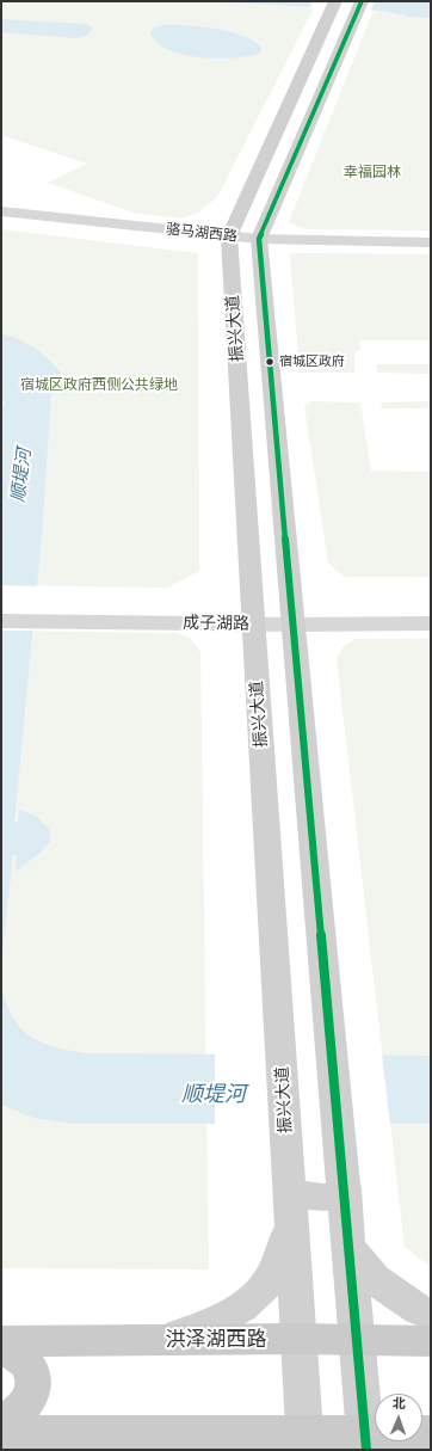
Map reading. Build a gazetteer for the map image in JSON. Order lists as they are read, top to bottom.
{
  "streets": {
    "main road": ["振兴大道", "洪泽湖西路"],
    "street": ["骆马湖西路", "成子湖路"]
  },
  "crossings": [
    ["骆马湖西路", "振兴大道"],
    ["振兴大道", "成子湖路"],
    ["振兴大道", "洪泽湖西路"]
  ],
  "water": ["顺堤河"],
  "parks": ["幸福园林", "宿城区政府西侧公共绿地"],
  "places": ["宿城区政府"],
  "north": "top"
}
